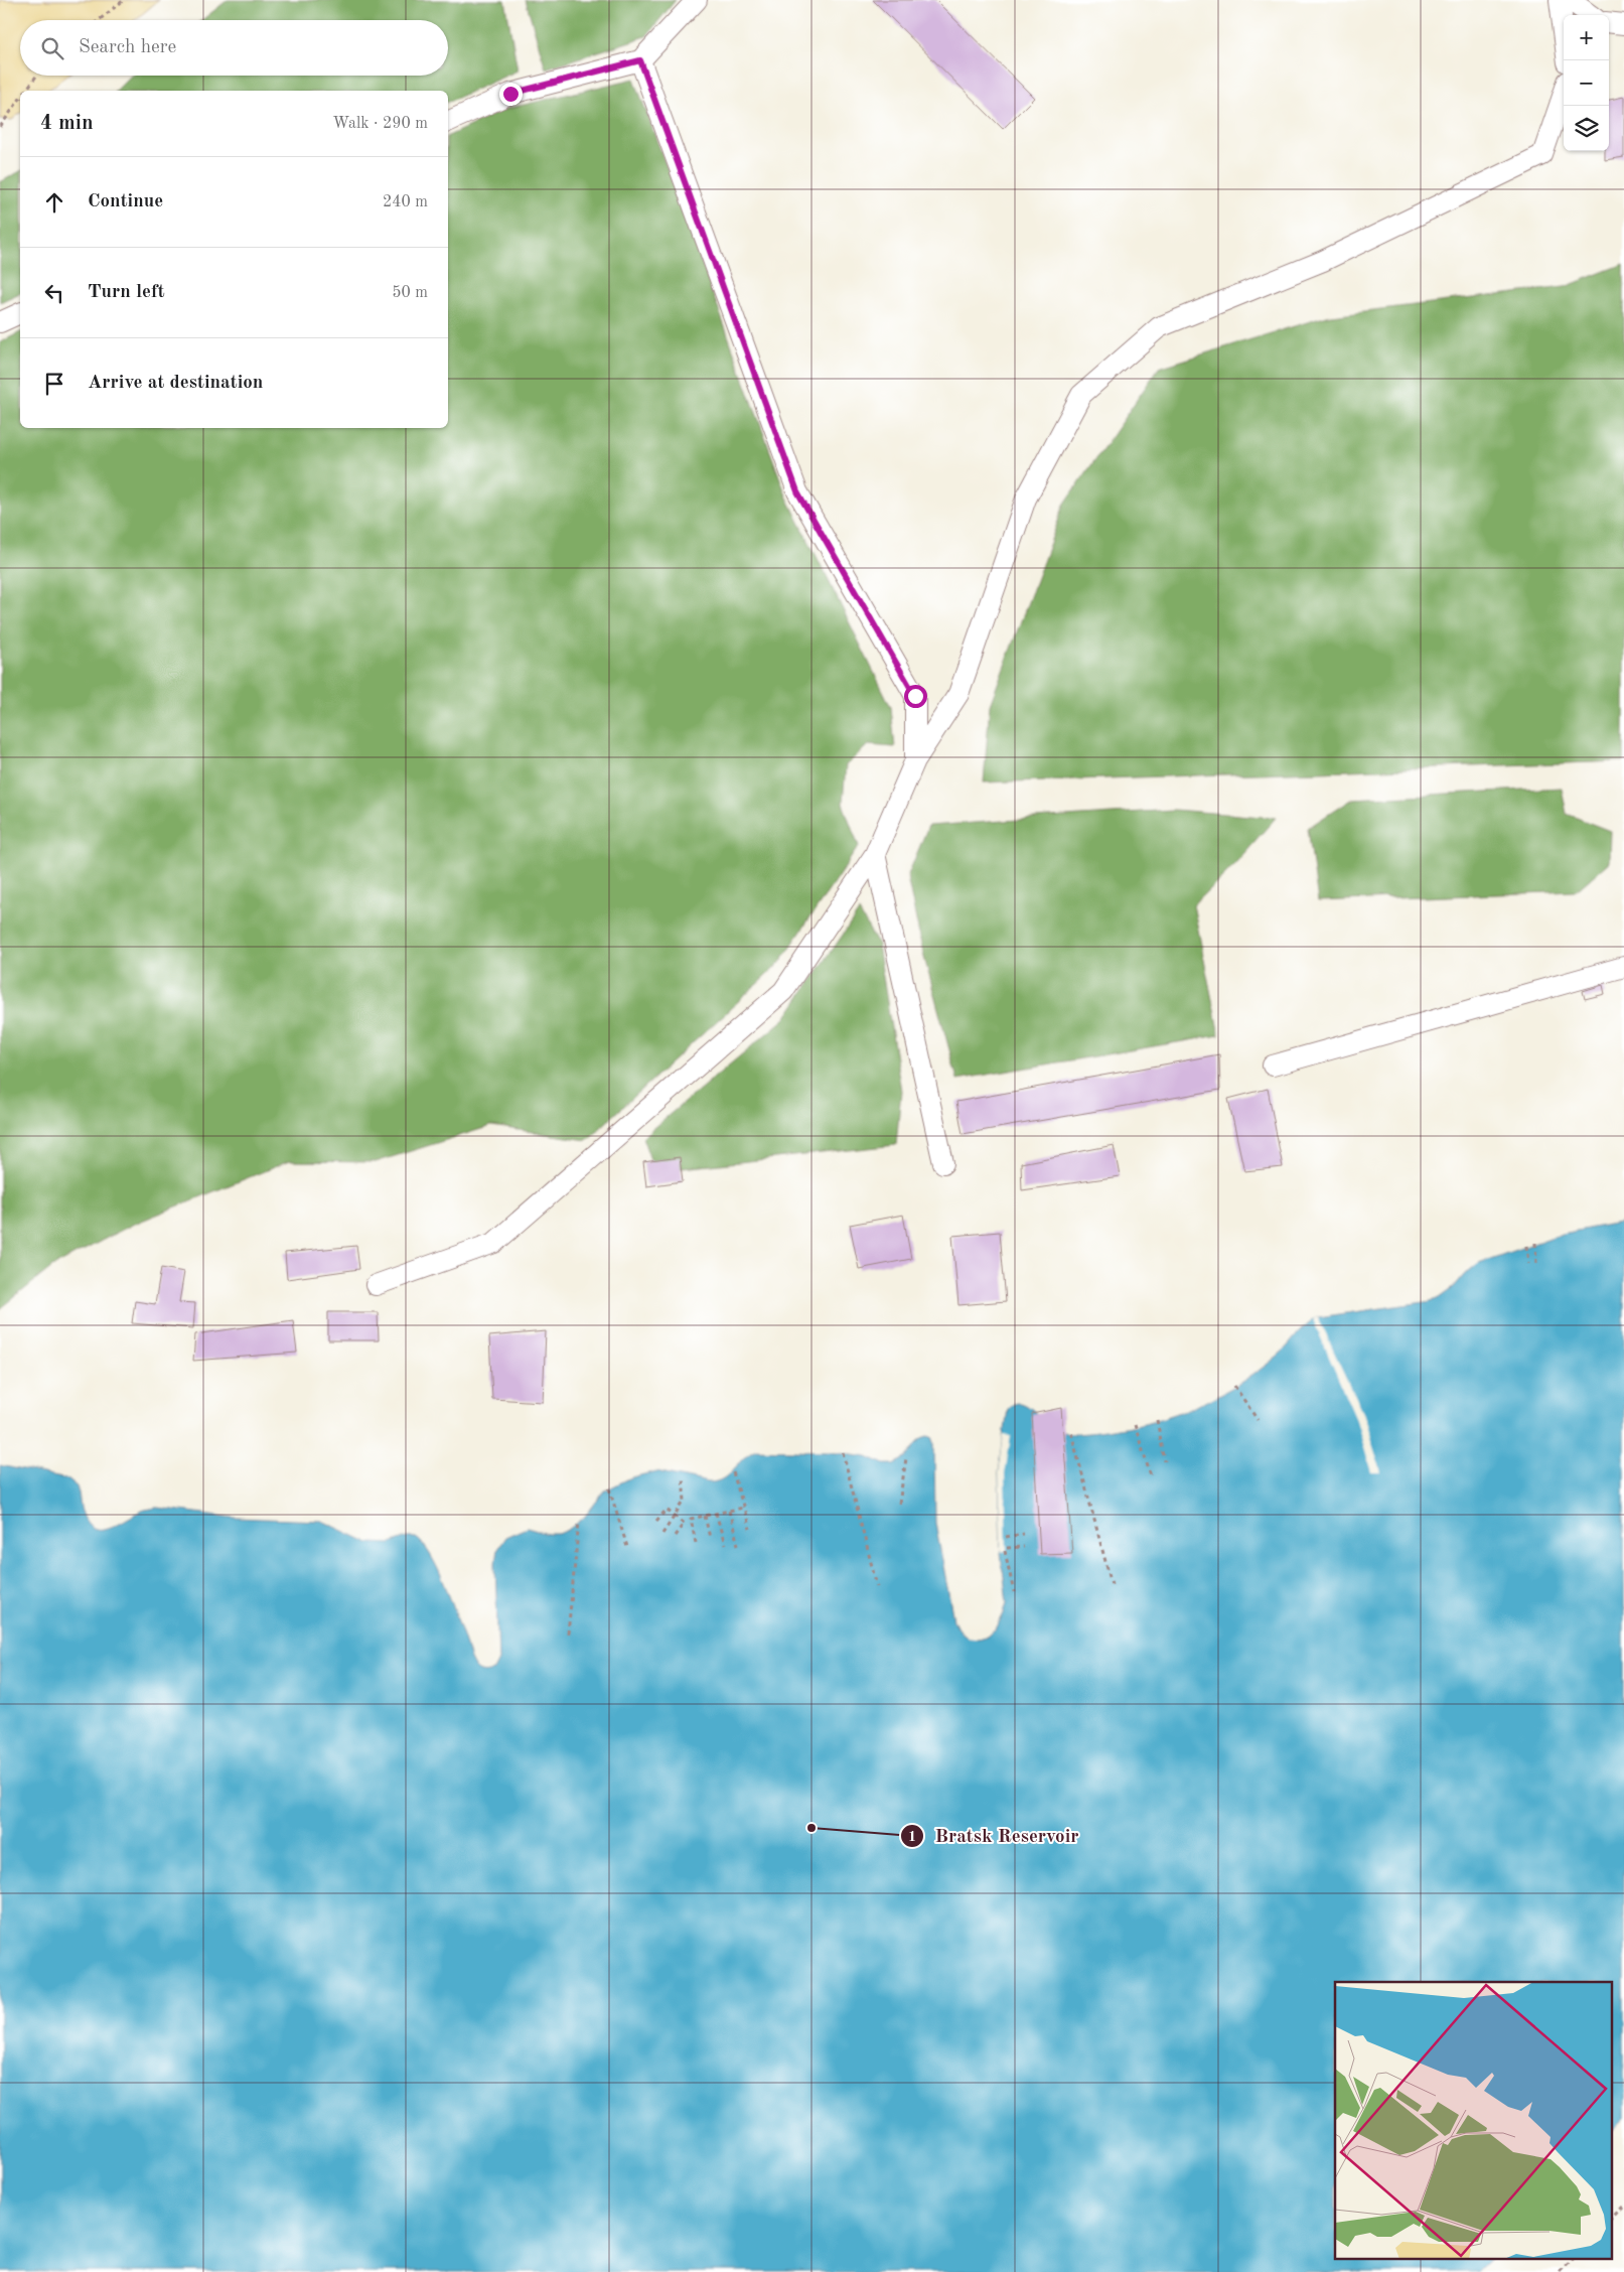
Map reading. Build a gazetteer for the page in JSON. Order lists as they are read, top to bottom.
{
  "places": ["Bratsk Reservoir"],
  "page": {
    "map_buttons": ["+", "−"],
    "search": "Search here",
    "heading": ["4 min", "Walk · 290 m"],
    "list": [
      ["Continue", "240 m"],
      ["Turn left", "50 m"],
      "Arrive at destination"
    ]
  }
}
